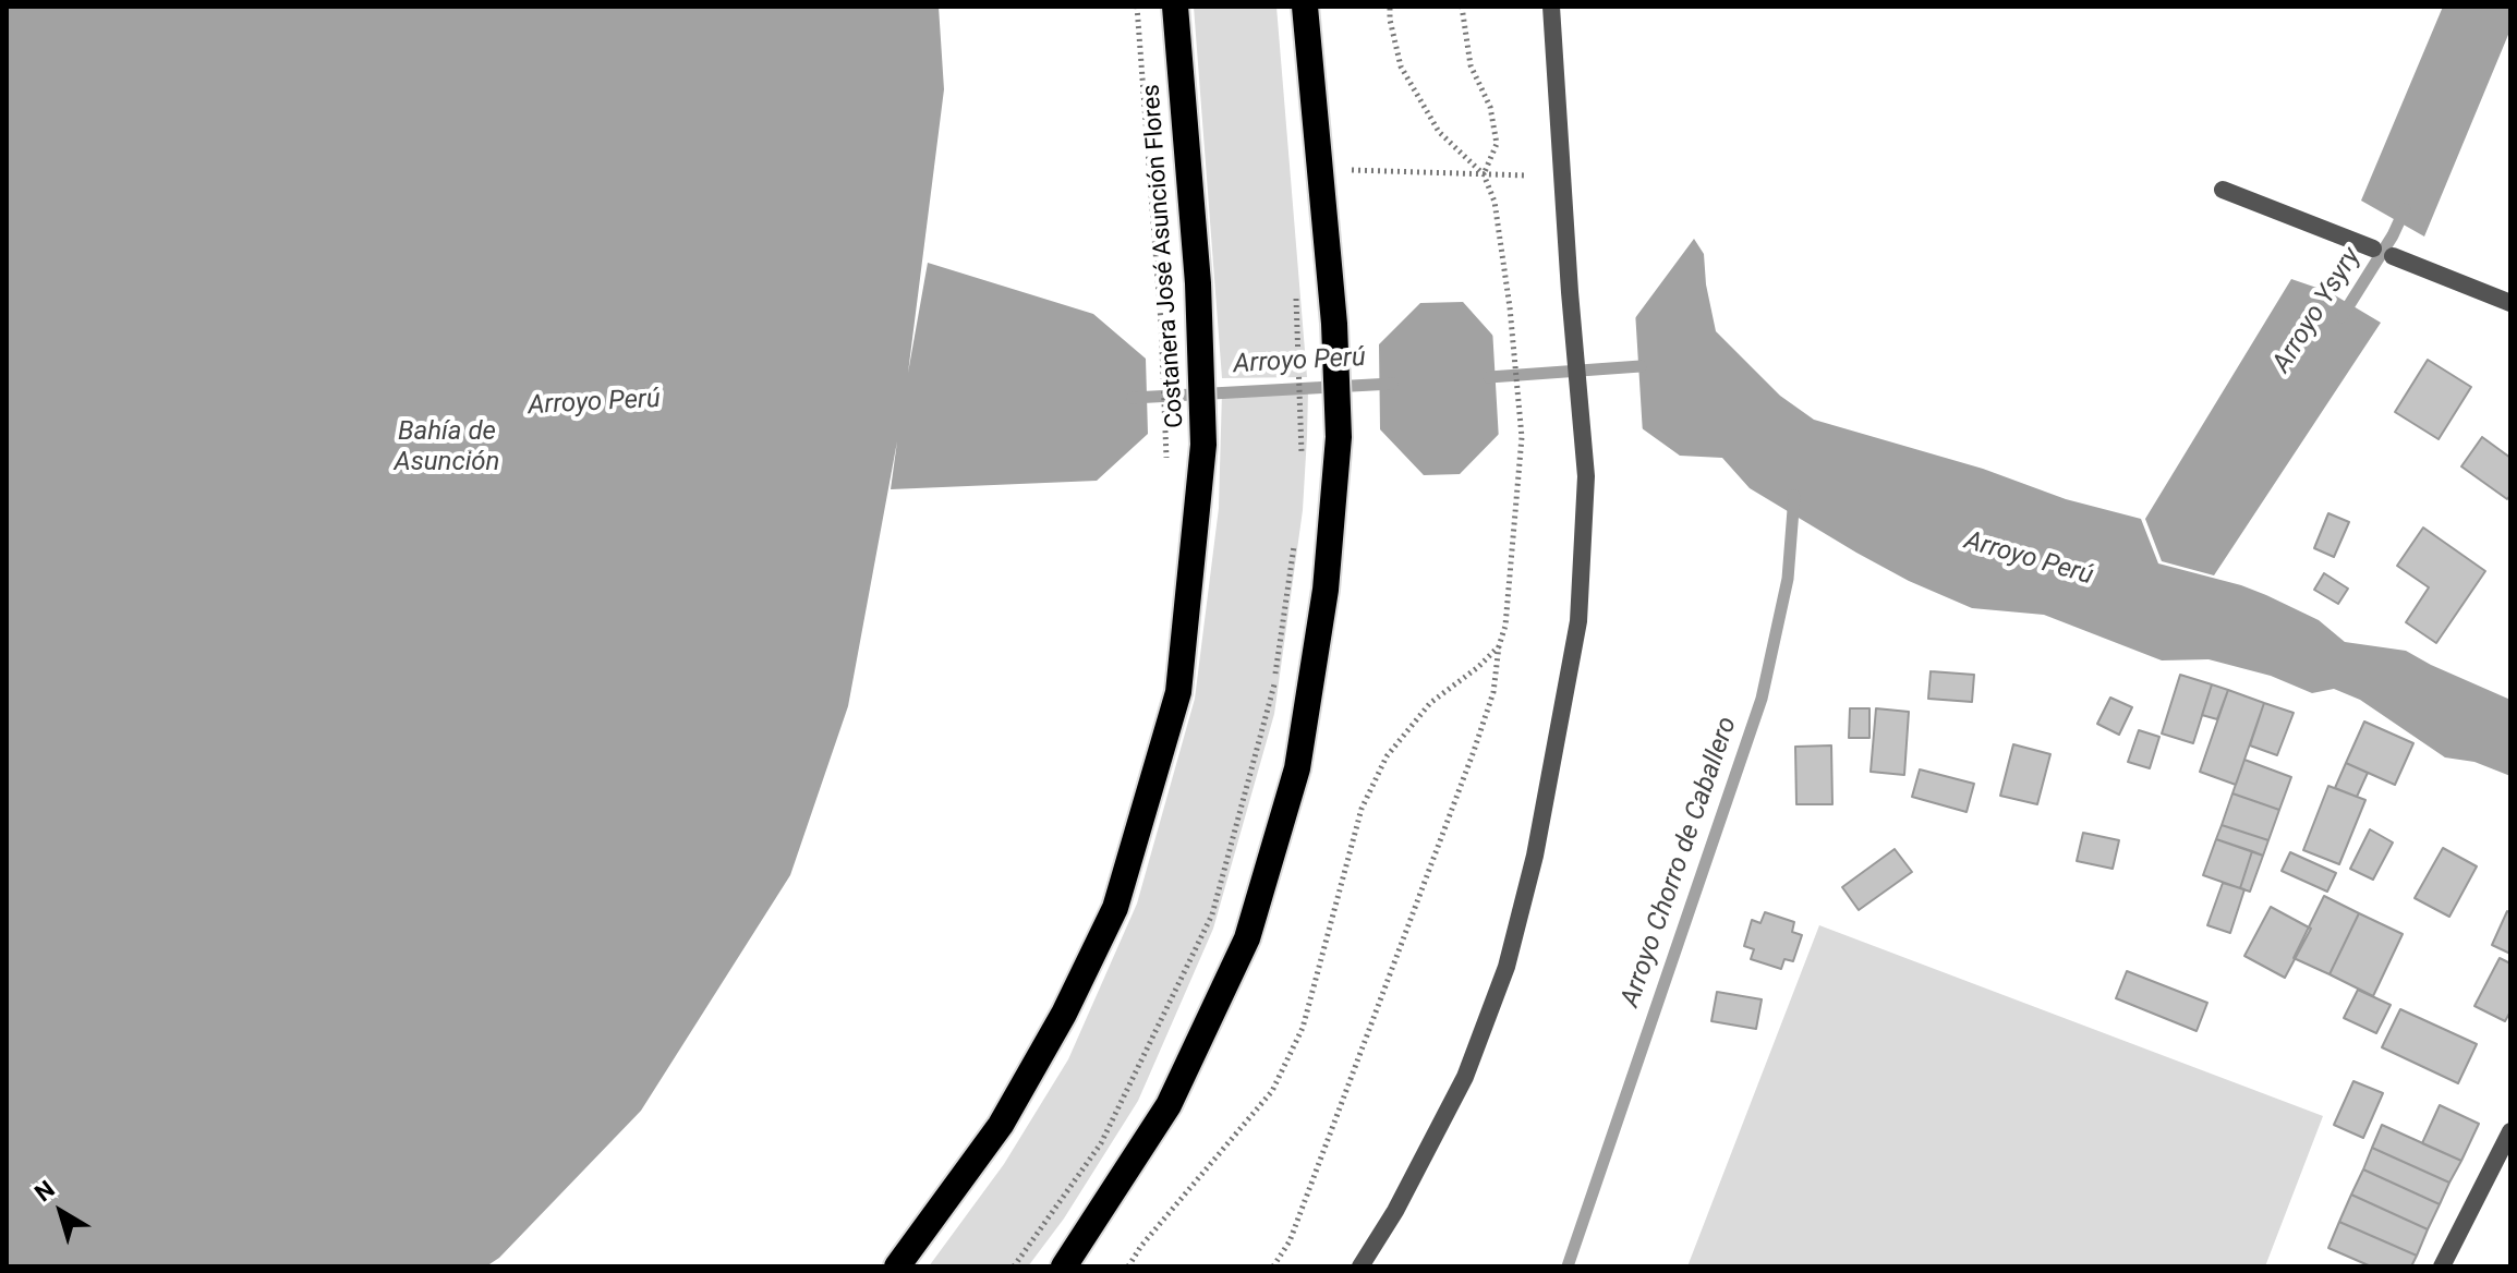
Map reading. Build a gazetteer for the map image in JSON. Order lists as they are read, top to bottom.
{
  "streets": {
    "highway": ["Costanera José Asunción Flores"]
  },
  "water": [
    "Arroyo Ysyry",
    "Arroyo Perú",
    "Bahía de Asunción",
    "Arroyo Chorro de Caballero"
  ],
  "north": "top left"
}
